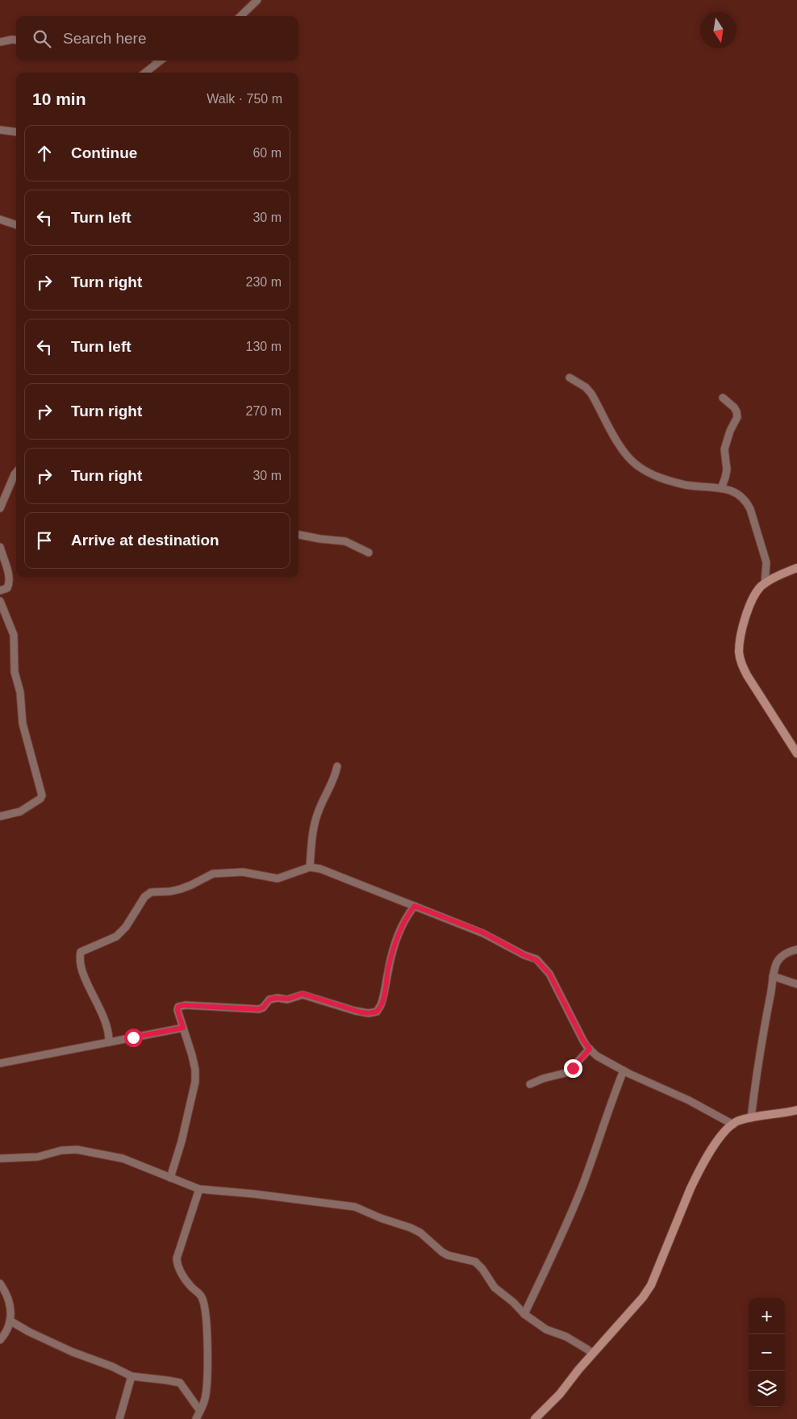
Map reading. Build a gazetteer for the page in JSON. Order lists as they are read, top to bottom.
{
  "north": "bottom",
  "page": {
    "search": "Search here",
    "heading": ["10 min", "Walk · 750 m"],
    "list": [
      ["Continue", "60 m"],
      ["Turn left", "30 m"],
      ["Turn right", "230 m"],
      ["Turn left", "130 m"],
      ["Turn right", "270 m"],
      ["Turn right", "30 m"],
      "Arrive at destination"
    ],
    "map_buttons": ["+", "−"]
  }
}
